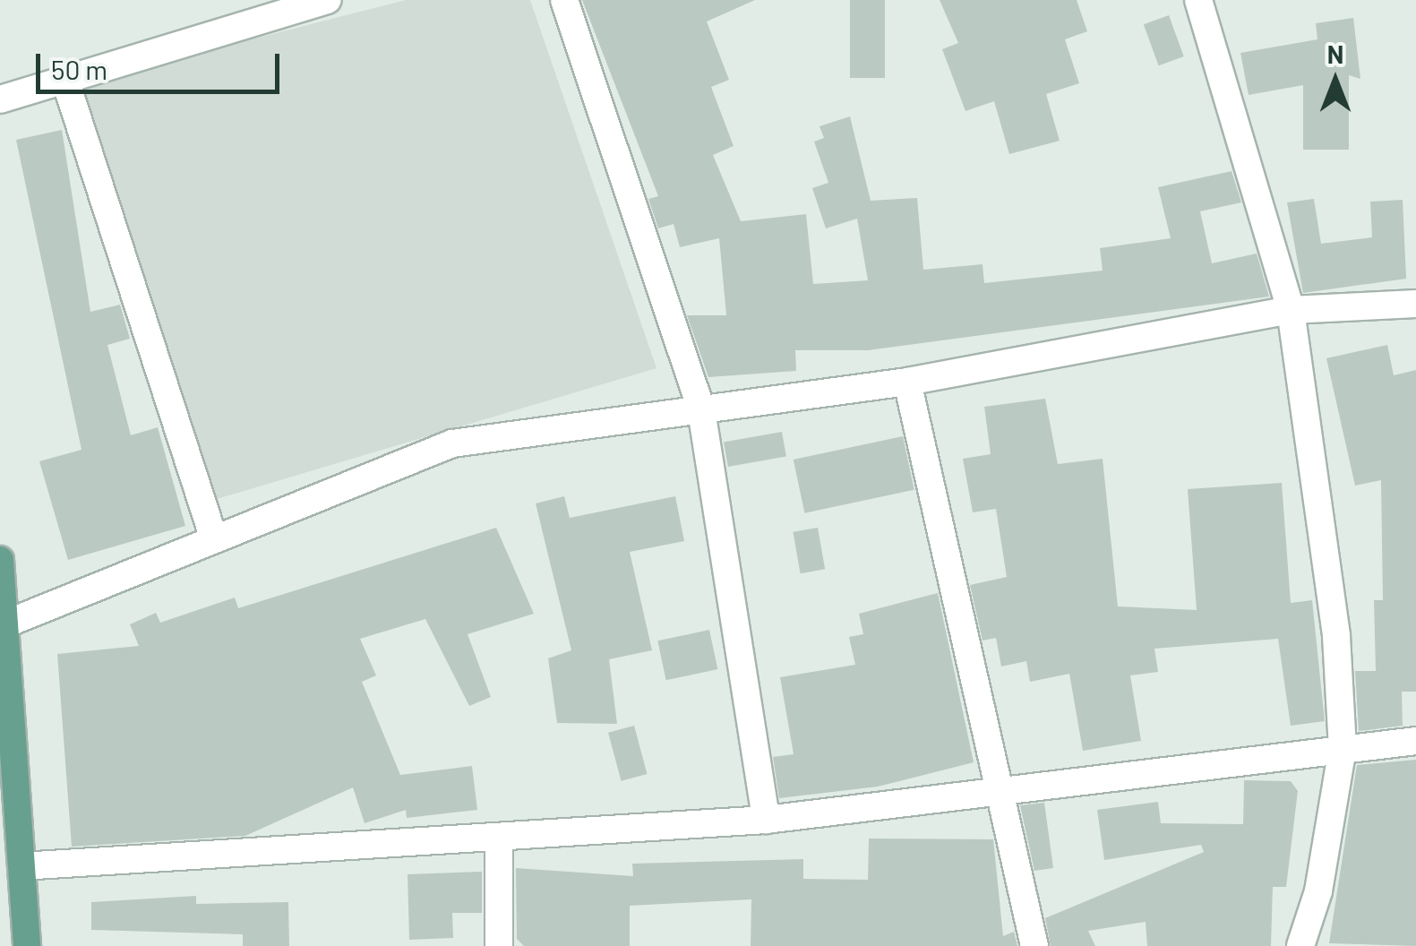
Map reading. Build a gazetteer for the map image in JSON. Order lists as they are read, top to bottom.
{
  "scale_bar": "50 m",
  "north": "top"
}
